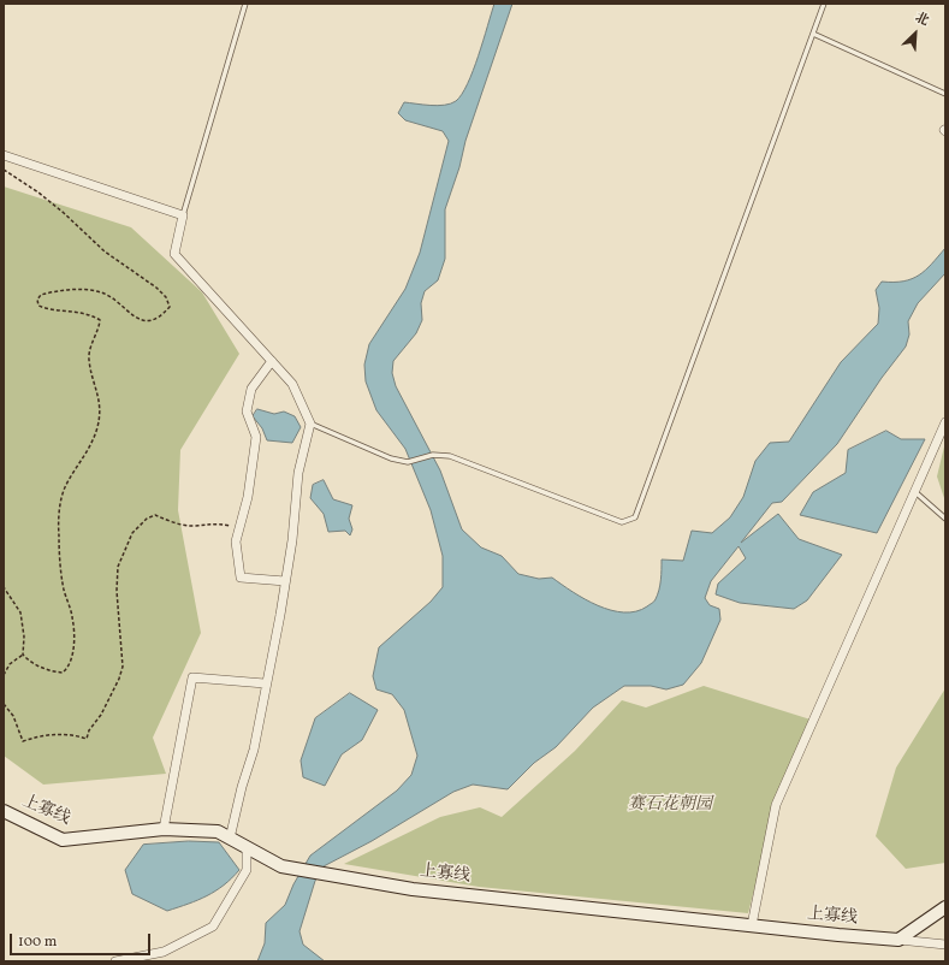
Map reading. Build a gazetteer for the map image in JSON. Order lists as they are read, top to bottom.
{
  "streets": {
    "street": ["上寡线"]
  },
  "parks": ["赛石花朝园"],
  "scale_bar": "100 m",
  "north": "top right"
}
